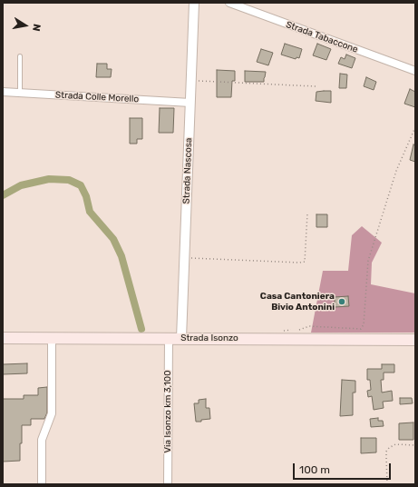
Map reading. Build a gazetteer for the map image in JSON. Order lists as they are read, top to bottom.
{
  "streets": {
    "main road": ["Strada Isonzo"],
    "street": [
      "Strada Tabaccone",
      "Strada Colle Morello",
      "Strada Nascosa",
      "Via Isonzo km 3,100"
    ]
  },
  "crossings": [
    ["Strada Colle Morello", "Strada Nascosa"],
    ["Strada Nascosa", "Strada Isonzo"],
    ["Strada Isonzo", "Via Isonzo km 3,100"]
  ],
  "places": ["Casa Cantoniera Bivio Antonini"],
  "scale_bar": "100 m",
  "north": "right"
}
